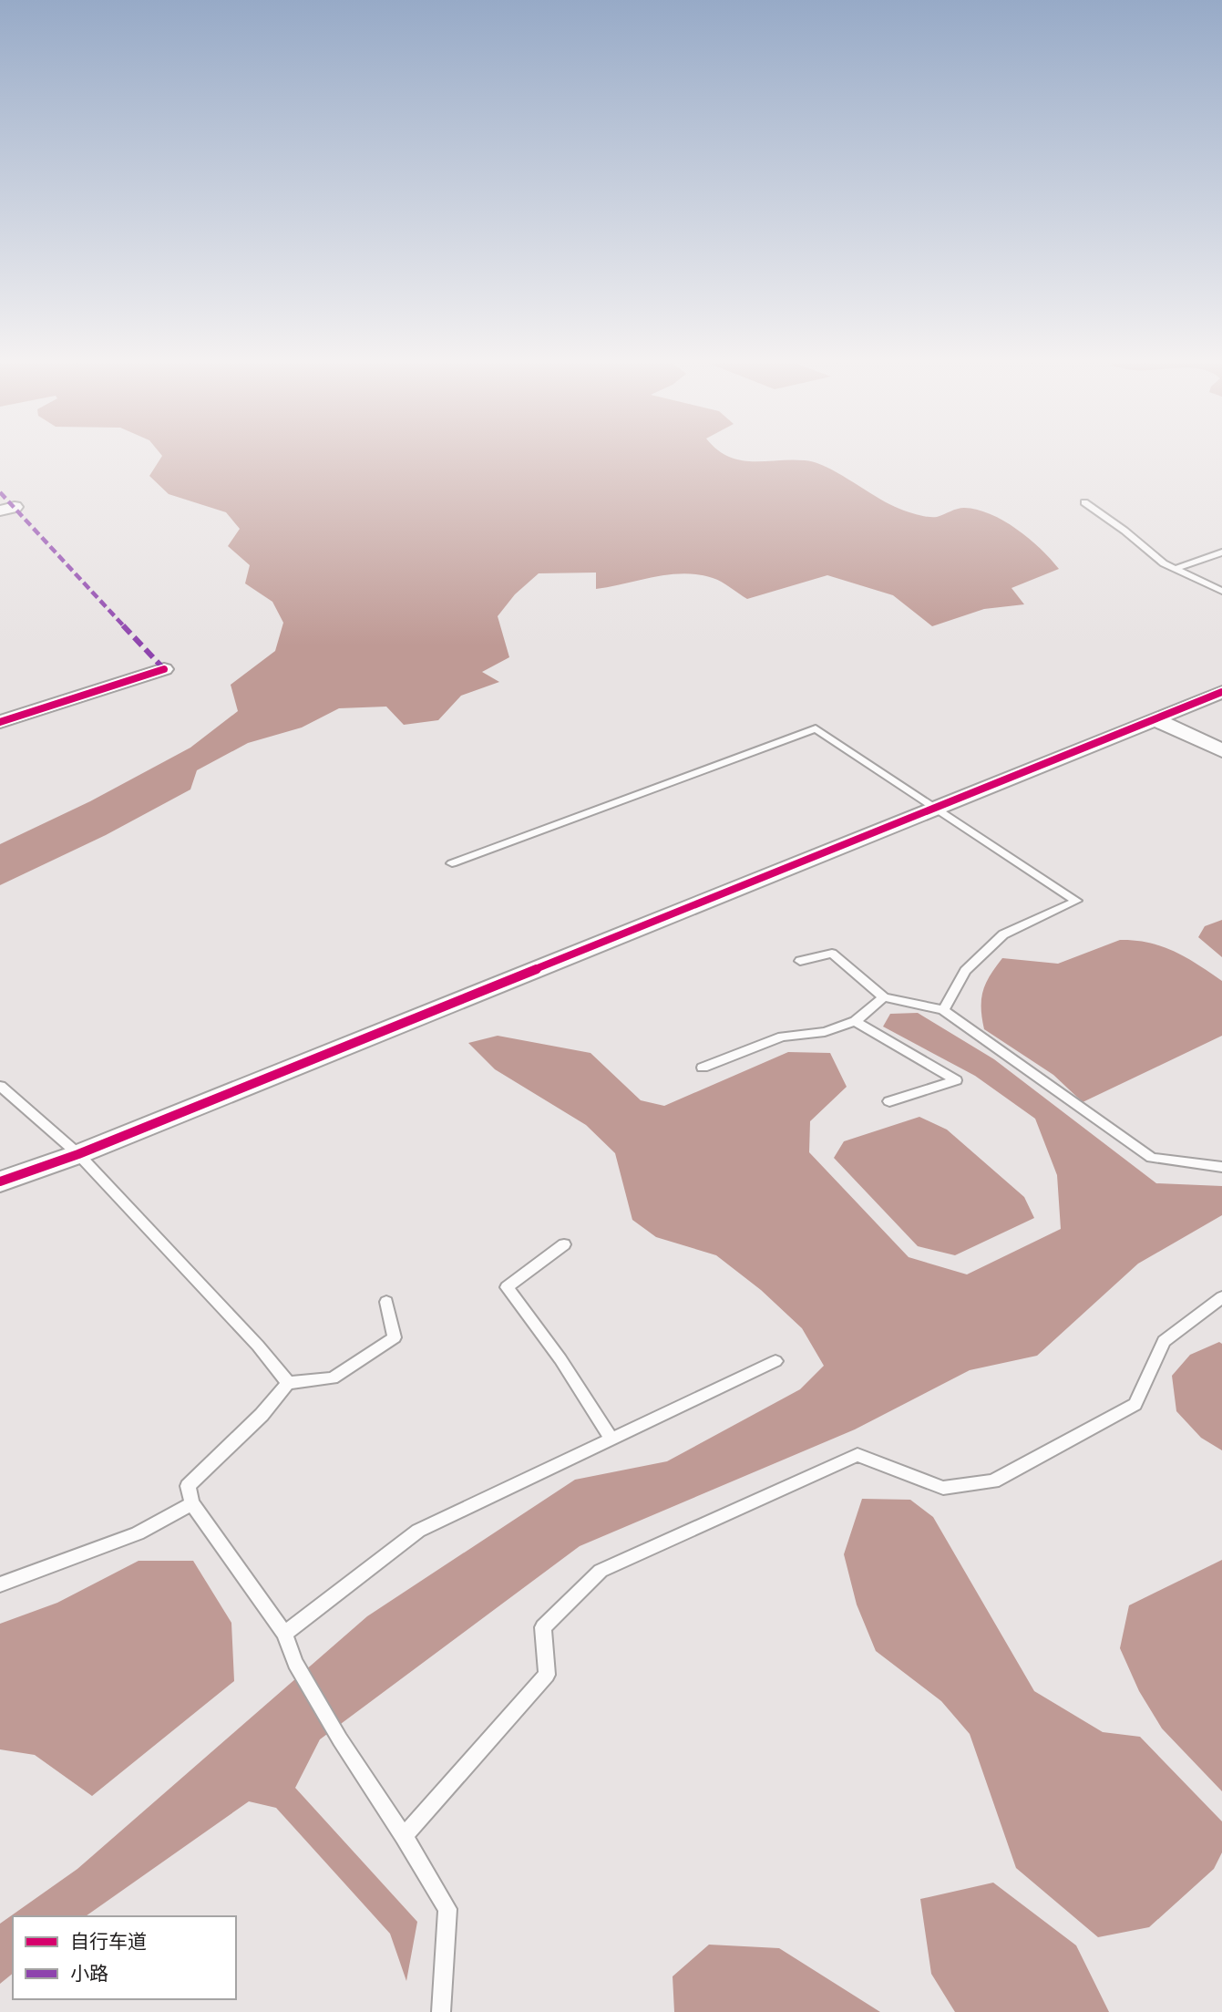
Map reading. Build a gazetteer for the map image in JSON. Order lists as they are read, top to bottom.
{
  "legend": ["自行车道", "小路"]
}
